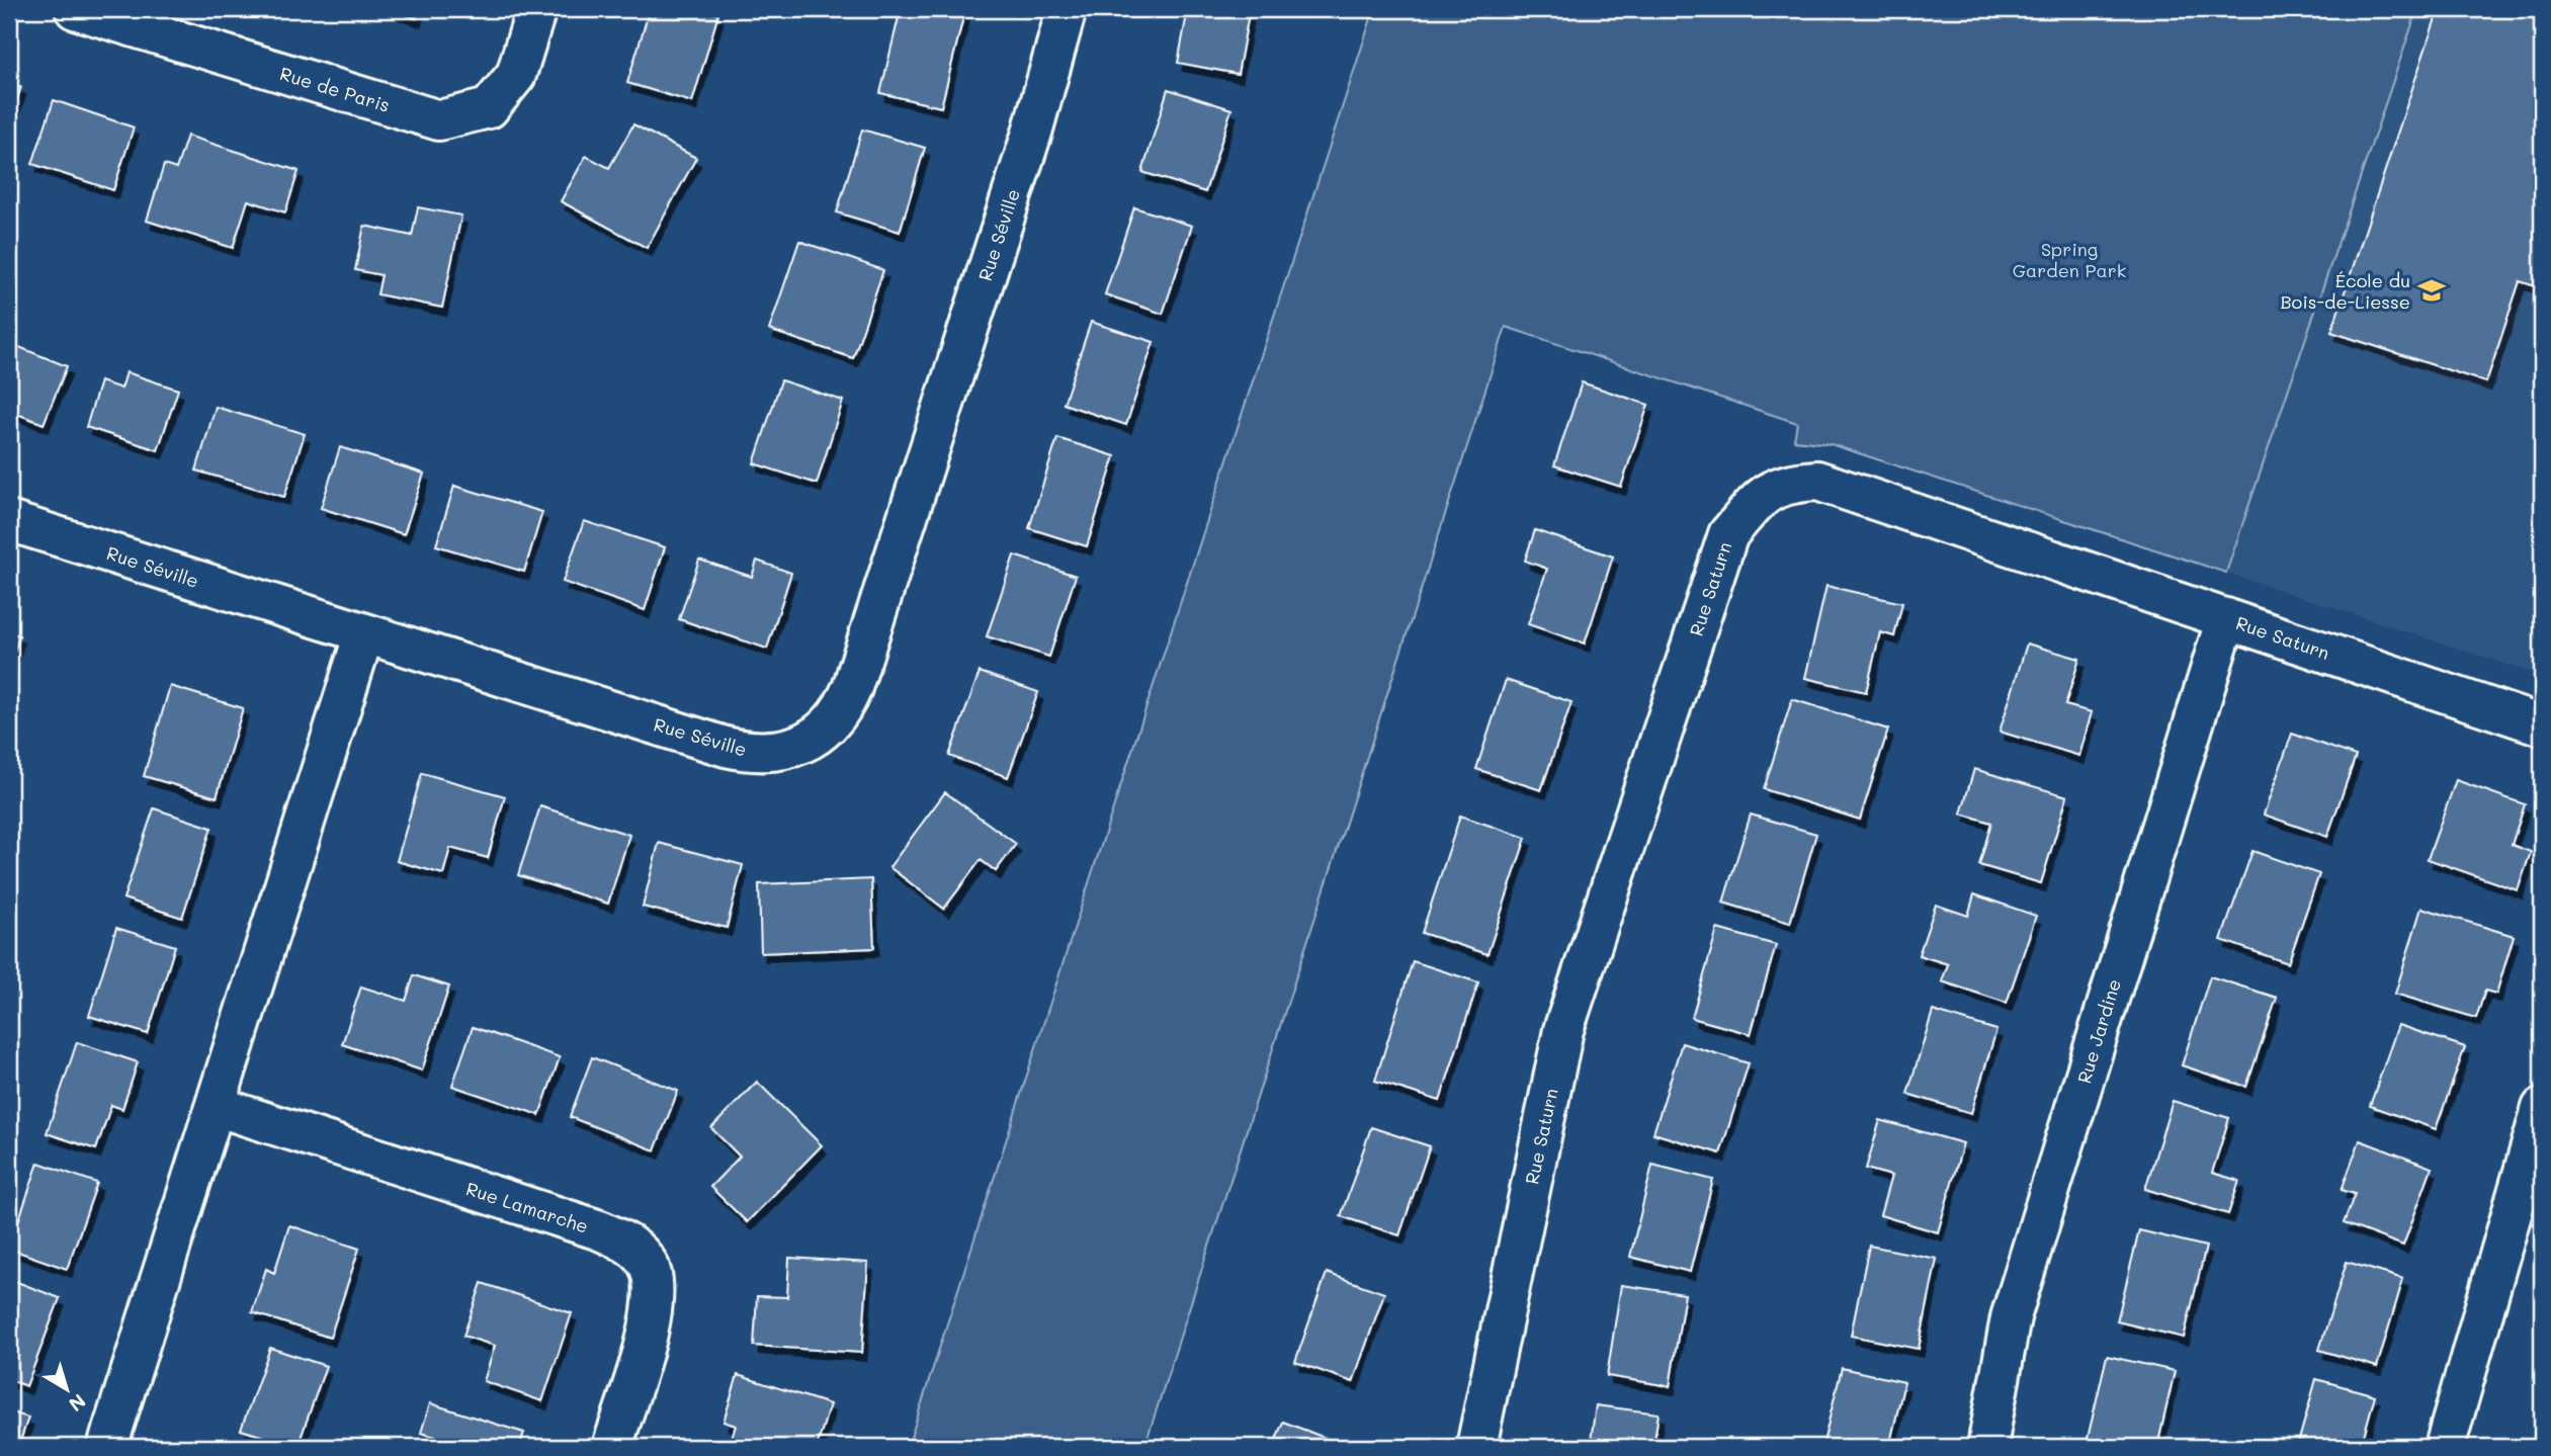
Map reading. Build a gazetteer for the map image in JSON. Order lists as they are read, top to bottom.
{
  "streets": {
    "street": [
      "Rue de Paris",
      "Rue Séville",
      "Rue Saturn",
      "Rue Jardine",
      "Rue Lamarche"
    ]
  },
  "crossings": [
    ["Rue Saturn", "Rue Jardine"]
  ],
  "parks": ["Spring Garden Park"],
  "places": {
    "school or university": ["École du Bois-de-Liesse"]
  },
  "north": "bottom right"
}
